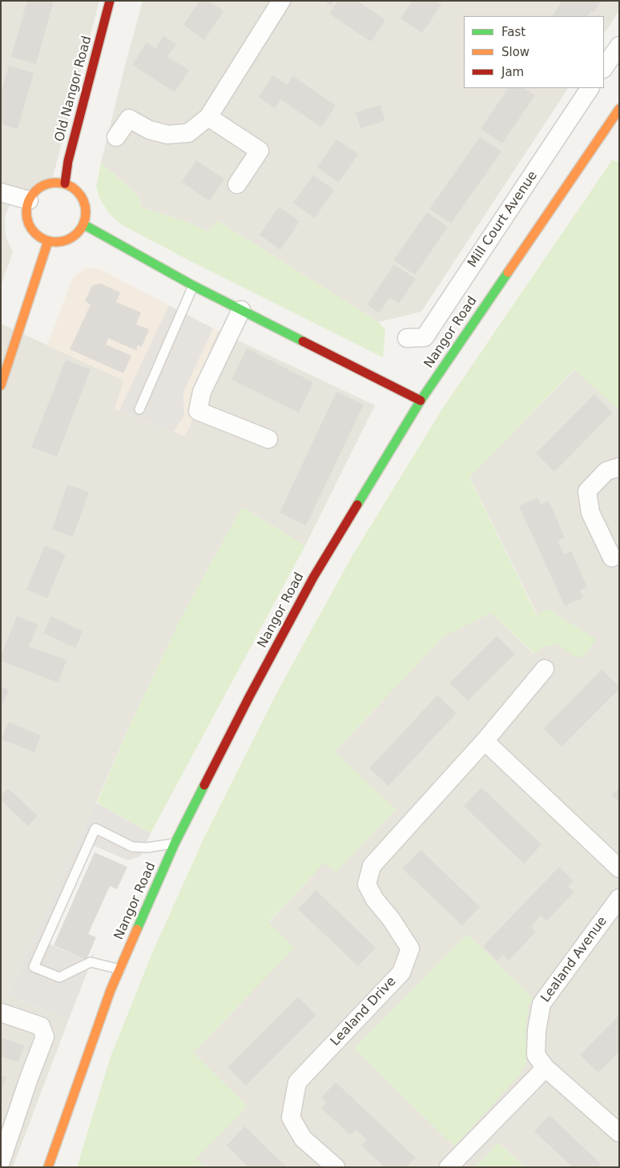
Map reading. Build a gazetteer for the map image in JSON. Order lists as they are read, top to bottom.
{
  "streets": {
    "main road": ["Old Nangor Road", "Nangor Road"],
    "street": ["Mill Court Avenue", "Lealand Avenue", "Lealand Drive"]
  },
  "legend": ["Fast", "Slow", "Jam"]
}
